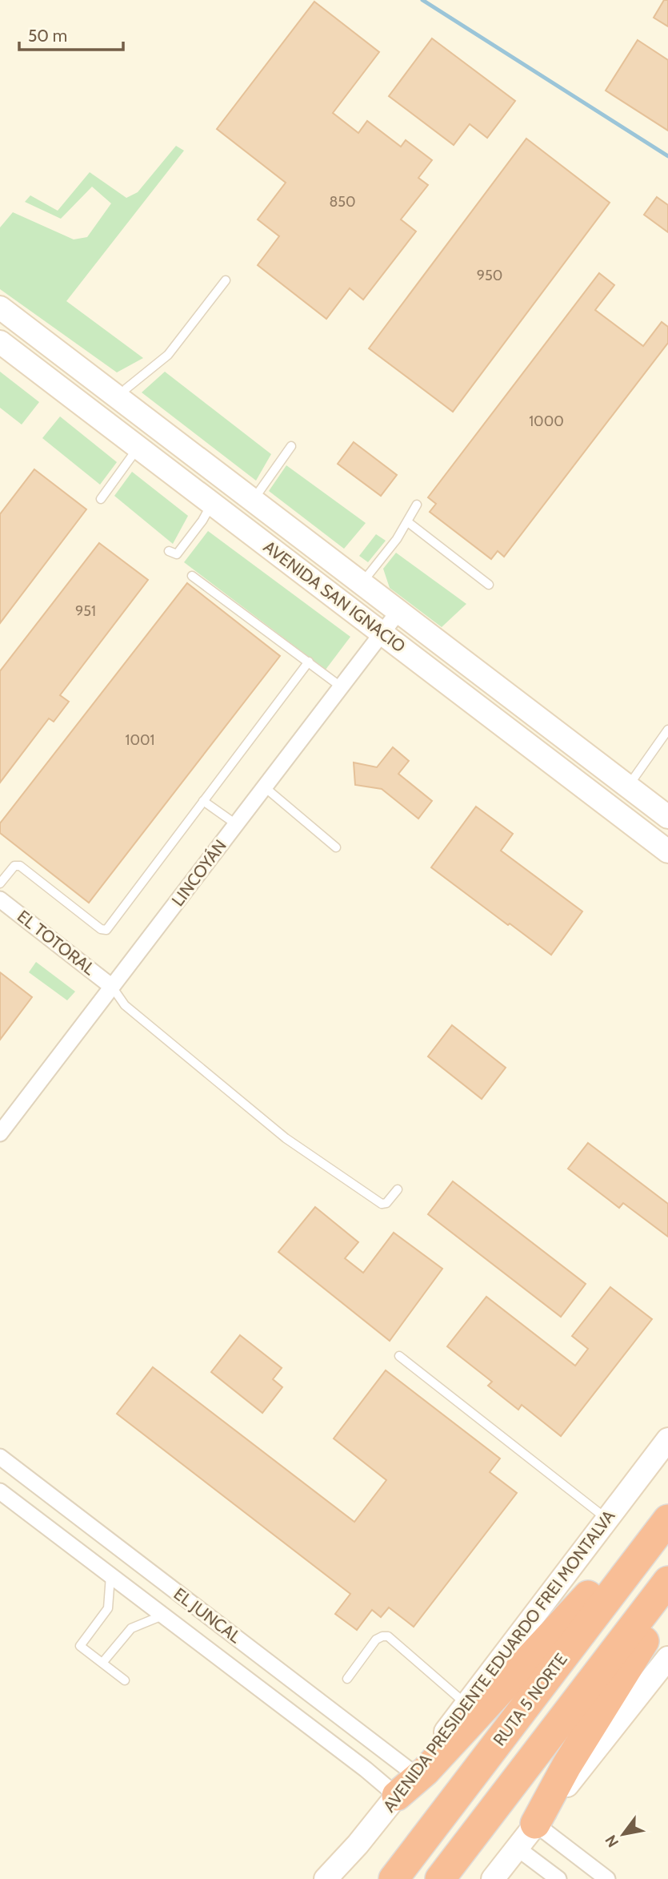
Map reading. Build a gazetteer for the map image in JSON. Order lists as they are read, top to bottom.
{
  "streets": {
    "highway": ["RUTA 5 NORTE"],
    "main road": ["AVENIDA SAN IGNACIO", "AVENIDA PRESIDENTE EDUARDO FREI MONTALVA"],
    "street": ["LINCOYÁN", "EL TOTORAL", "EL JUNCAL"]
  },
  "crossings": [
    ["AVENIDA SAN IGNACIO", "LINCOYÁN"],
    ["LINCOYÁN", "EL TOTORAL"],
    ["EL JUNCAL", "AVENIDA PRESIDENTE EDUARDO FREI MONTALVA"]
  ],
  "house_numbers": [
    "850",
    "950",
    "1000",
    "951",
    "1001"
  ],
  "scale_bar": "50 m",
  "north": "bottom left"
}
